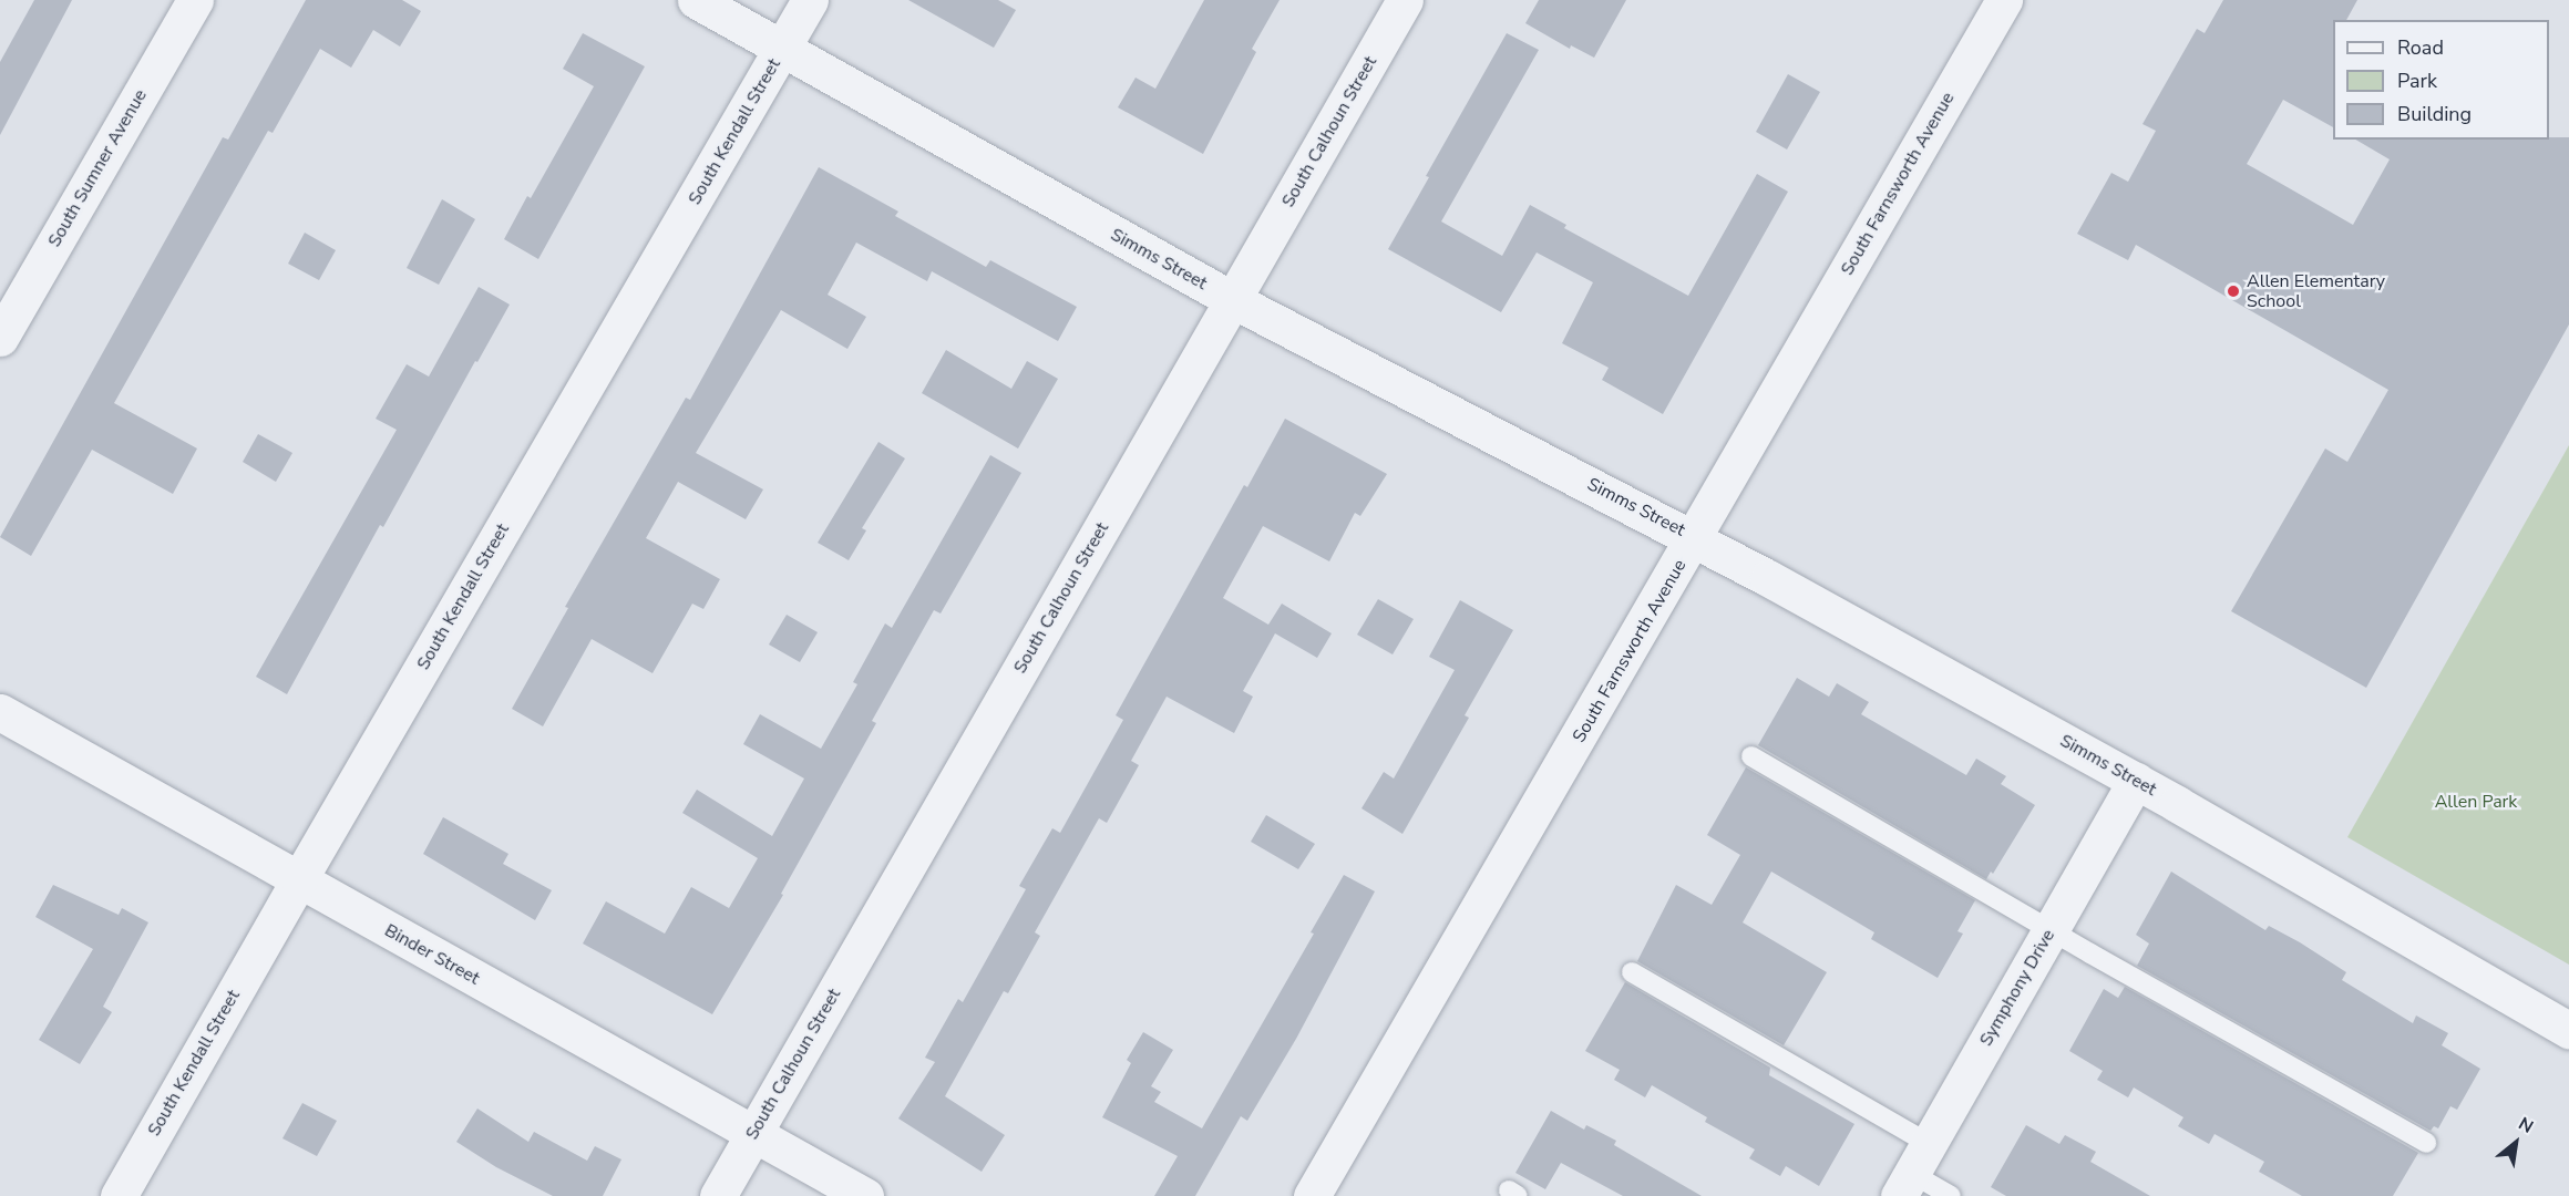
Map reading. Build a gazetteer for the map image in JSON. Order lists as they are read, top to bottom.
{
  "streets": {
    "street": [
      "South Kendall Street",
      "South Calhoun Street",
      "South Sumner Avenue",
      "South Farnsworth Avenue",
      "Simms Street",
      "Binder Street",
      "Symphony Drive"
    ]
  },
  "crossings": [
    ["South Kendall Street", "Simms Street"],
    ["South Kendall Street", "Binder Street"],
    ["South Calhoun Street", "Simms Street"],
    ["South Calhoun Street", "Binder Street"],
    ["South Farnsworth Avenue", "Simms Street"],
    ["Simms Street", "Symphony Drive"]
  ],
  "parks": ["Allen Park"],
  "places": ["Allen Elementary School"],
  "legend": ["Road", "Park", "Building"],
  "north": "top right"
}
